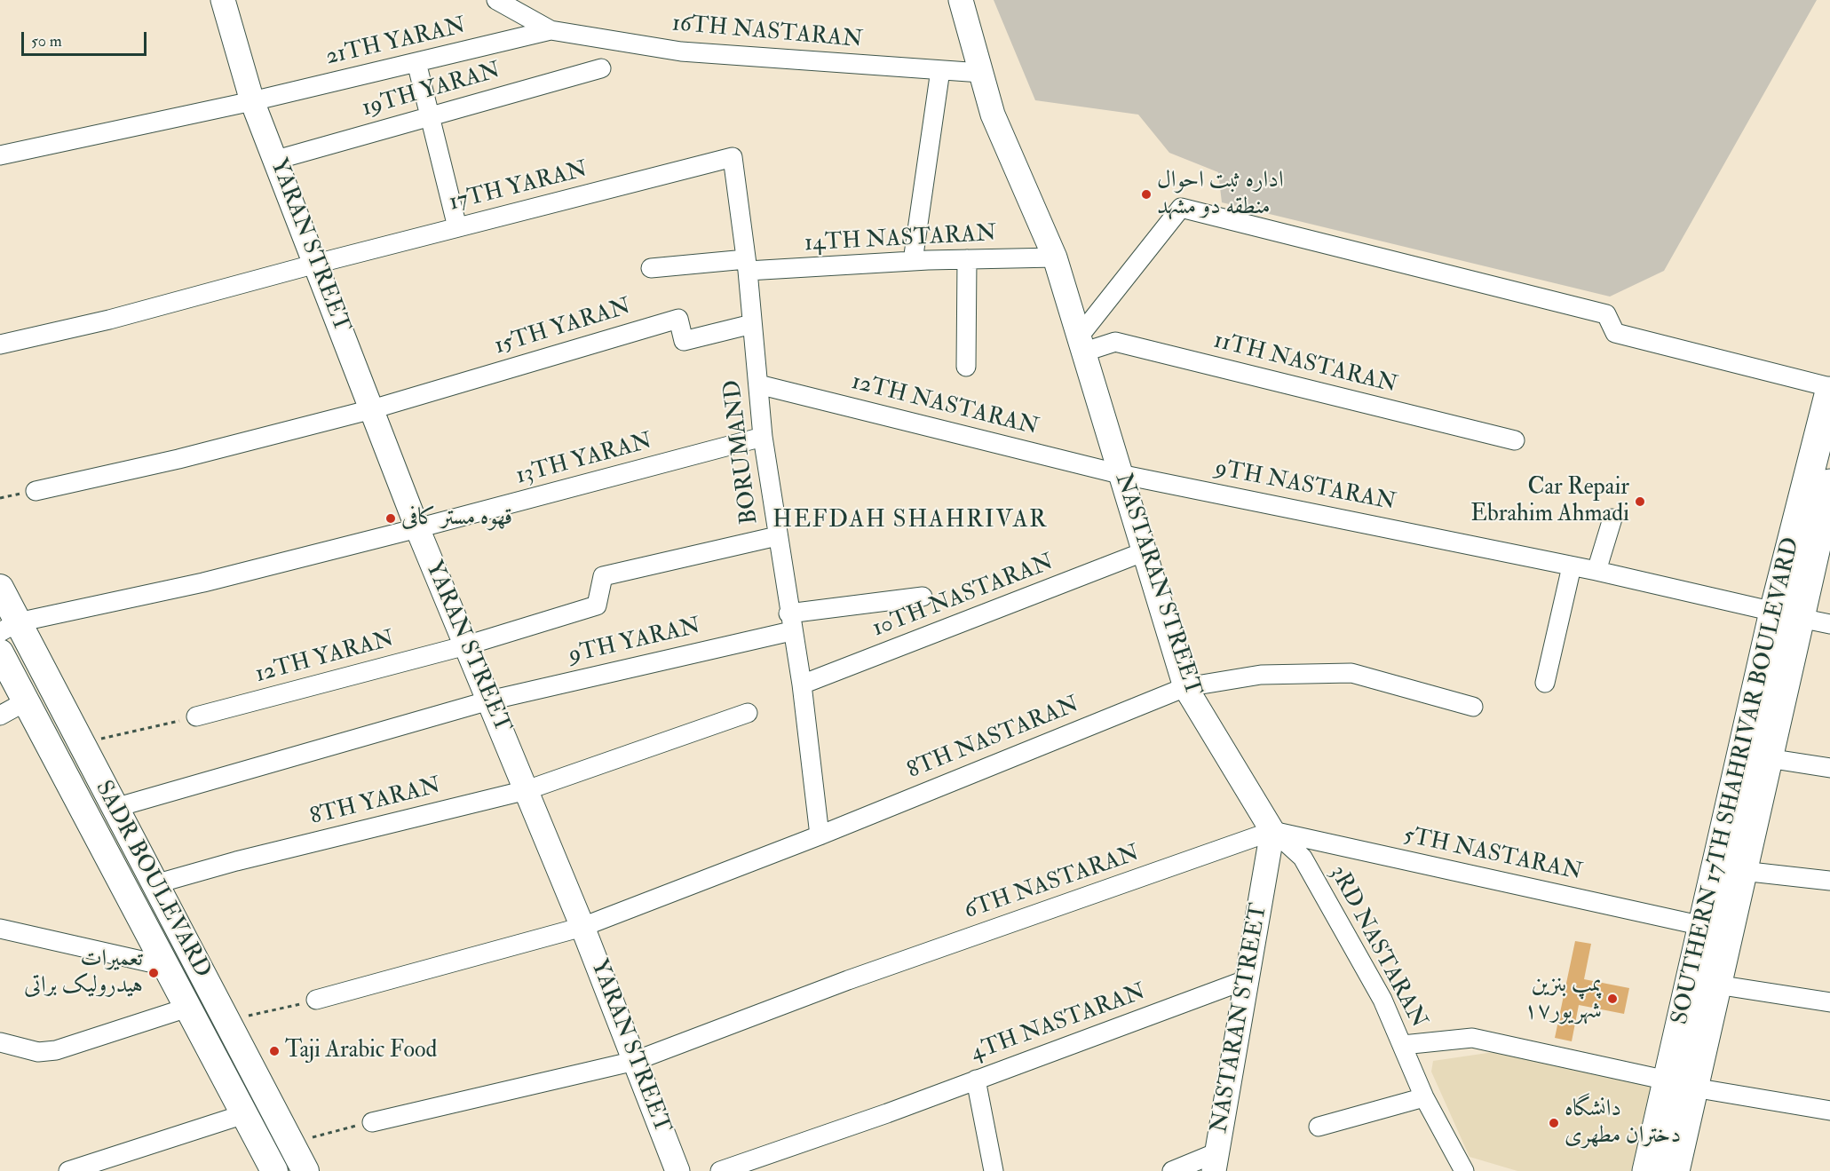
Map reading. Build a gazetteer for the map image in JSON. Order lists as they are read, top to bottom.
{
  "streets": {
    "main road": ["SOUTHERN 17TH SHAHRIVAR BOULEVARD", "SADR BOULEVARD"],
    "street": [
      "16TH NASTARAN",
      "21TH YARAN",
      "19TH YARAN",
      "17TH YARAN",
      "14TH NASTARAN",
      "YARAN STREET",
      "15TH YARAN",
      "11TH NASTARAN",
      "12TH NASTARAN",
      "BORUMAND",
      "13TH YARAN",
      "9TH NASTARAN",
      "NASTARAN STREET",
      "10TH NASTARAN",
      "9TH YARAN",
      "12TH YARAN",
      "8TH NASTARAN",
      "8TH YARAN",
      "5TH NASTARAN",
      "6TH NASTARAN",
      "3RD NASTARAN",
      "4TH NASTARAN"
    ]
  },
  "crossings": [
    ["16TH NASTARAN", "21TH YARAN"],
    ["16TH NASTARAN", "NASTARAN STREET"],
    ["21TH YARAN", "YARAN STREET"],
    ["19TH YARAN", "YARAN STREET"],
    ["17TH YARAN", "YARAN STREET"],
    ["17TH YARAN", "BORUMAND"],
    ["14TH NASTARAN", "BORUMAND"],
    ["14TH NASTARAN", "NASTARAN STREET"],
    ["YARAN STREET", "15TH YARAN"],
    ["YARAN STREET", "13TH YARAN"],
    ["YARAN STREET", "9TH YARAN"],
    ["YARAN STREET", "12TH YARAN"],
    ["YARAN STREET", "8TH NASTARAN"],
    ["YARAN STREET", "8TH YARAN"],
    ["YARAN STREET", "6TH NASTARAN"],
    ["15TH YARAN", "BORUMAND"],
    ["11TH NASTARAN", "NASTARAN STREET"],
    ["12TH NASTARAN", "BORUMAND"],
    ["12TH NASTARAN", "9TH NASTARAN"],
    ["12TH NASTARAN", "NASTARAN STREET"],
    ["BORUMAND", "13TH YARAN"],
    ["BORUMAND", "10TH NASTARAN"],
    ["BORUMAND", "9TH YARAN"],
    ["BORUMAND", "12TH YARAN"],
    ["BORUMAND", "8TH NASTARAN"],
    ["13TH YARAN", "SADR BOULEVARD"],
    ["9TH NASTARAN", "NASTARAN STREET"],
    ["9TH NASTARAN", "SOUTHERN 17TH SHAHRIVAR BOULEVARD"],
    ["NASTARAN STREET", "10TH NASTARAN"],
    ["NASTARAN STREET", "8TH NASTARAN"],
    ["NASTARAN STREET", "5TH NASTARAN"],
    ["NASTARAN STREET", "6TH NASTARAN"],
    ["NASTARAN STREET", "3RD NASTARAN"],
    ["NASTARAN STREET", "4TH NASTARAN"],
    ["9TH YARAN", "SADR BOULEVARD"],
    ["SOUTHERN 17TH SHAHRIVAR BOULEVARD", "5TH NASTARAN"],
    ["8TH YARAN", "SADR BOULEVARD"],
    ["5TH NASTARAN", "6TH NASTARAN"],
    ["5TH NASTARAN", "3RD NASTARAN"],
    ["6TH NASTARAN", "3RD NASTARAN"]
  ],
  "districts": ["HEFDAH SHAHRIVAR"],
  "places": [
    "اداره ثبت احوال منطقه دو مشهد",
    "Car Repair Ebrahim Ahmadi",
    "قهوه مستر کافی",
    "تعمیرات هیدرولیک براتی",
    "پمپ بنزین ۱۷شهریور",
    "Taji Arabic Food",
    "دانشگاه دختران مطهری"
  ],
  "scale_bar": "50 m"
}
